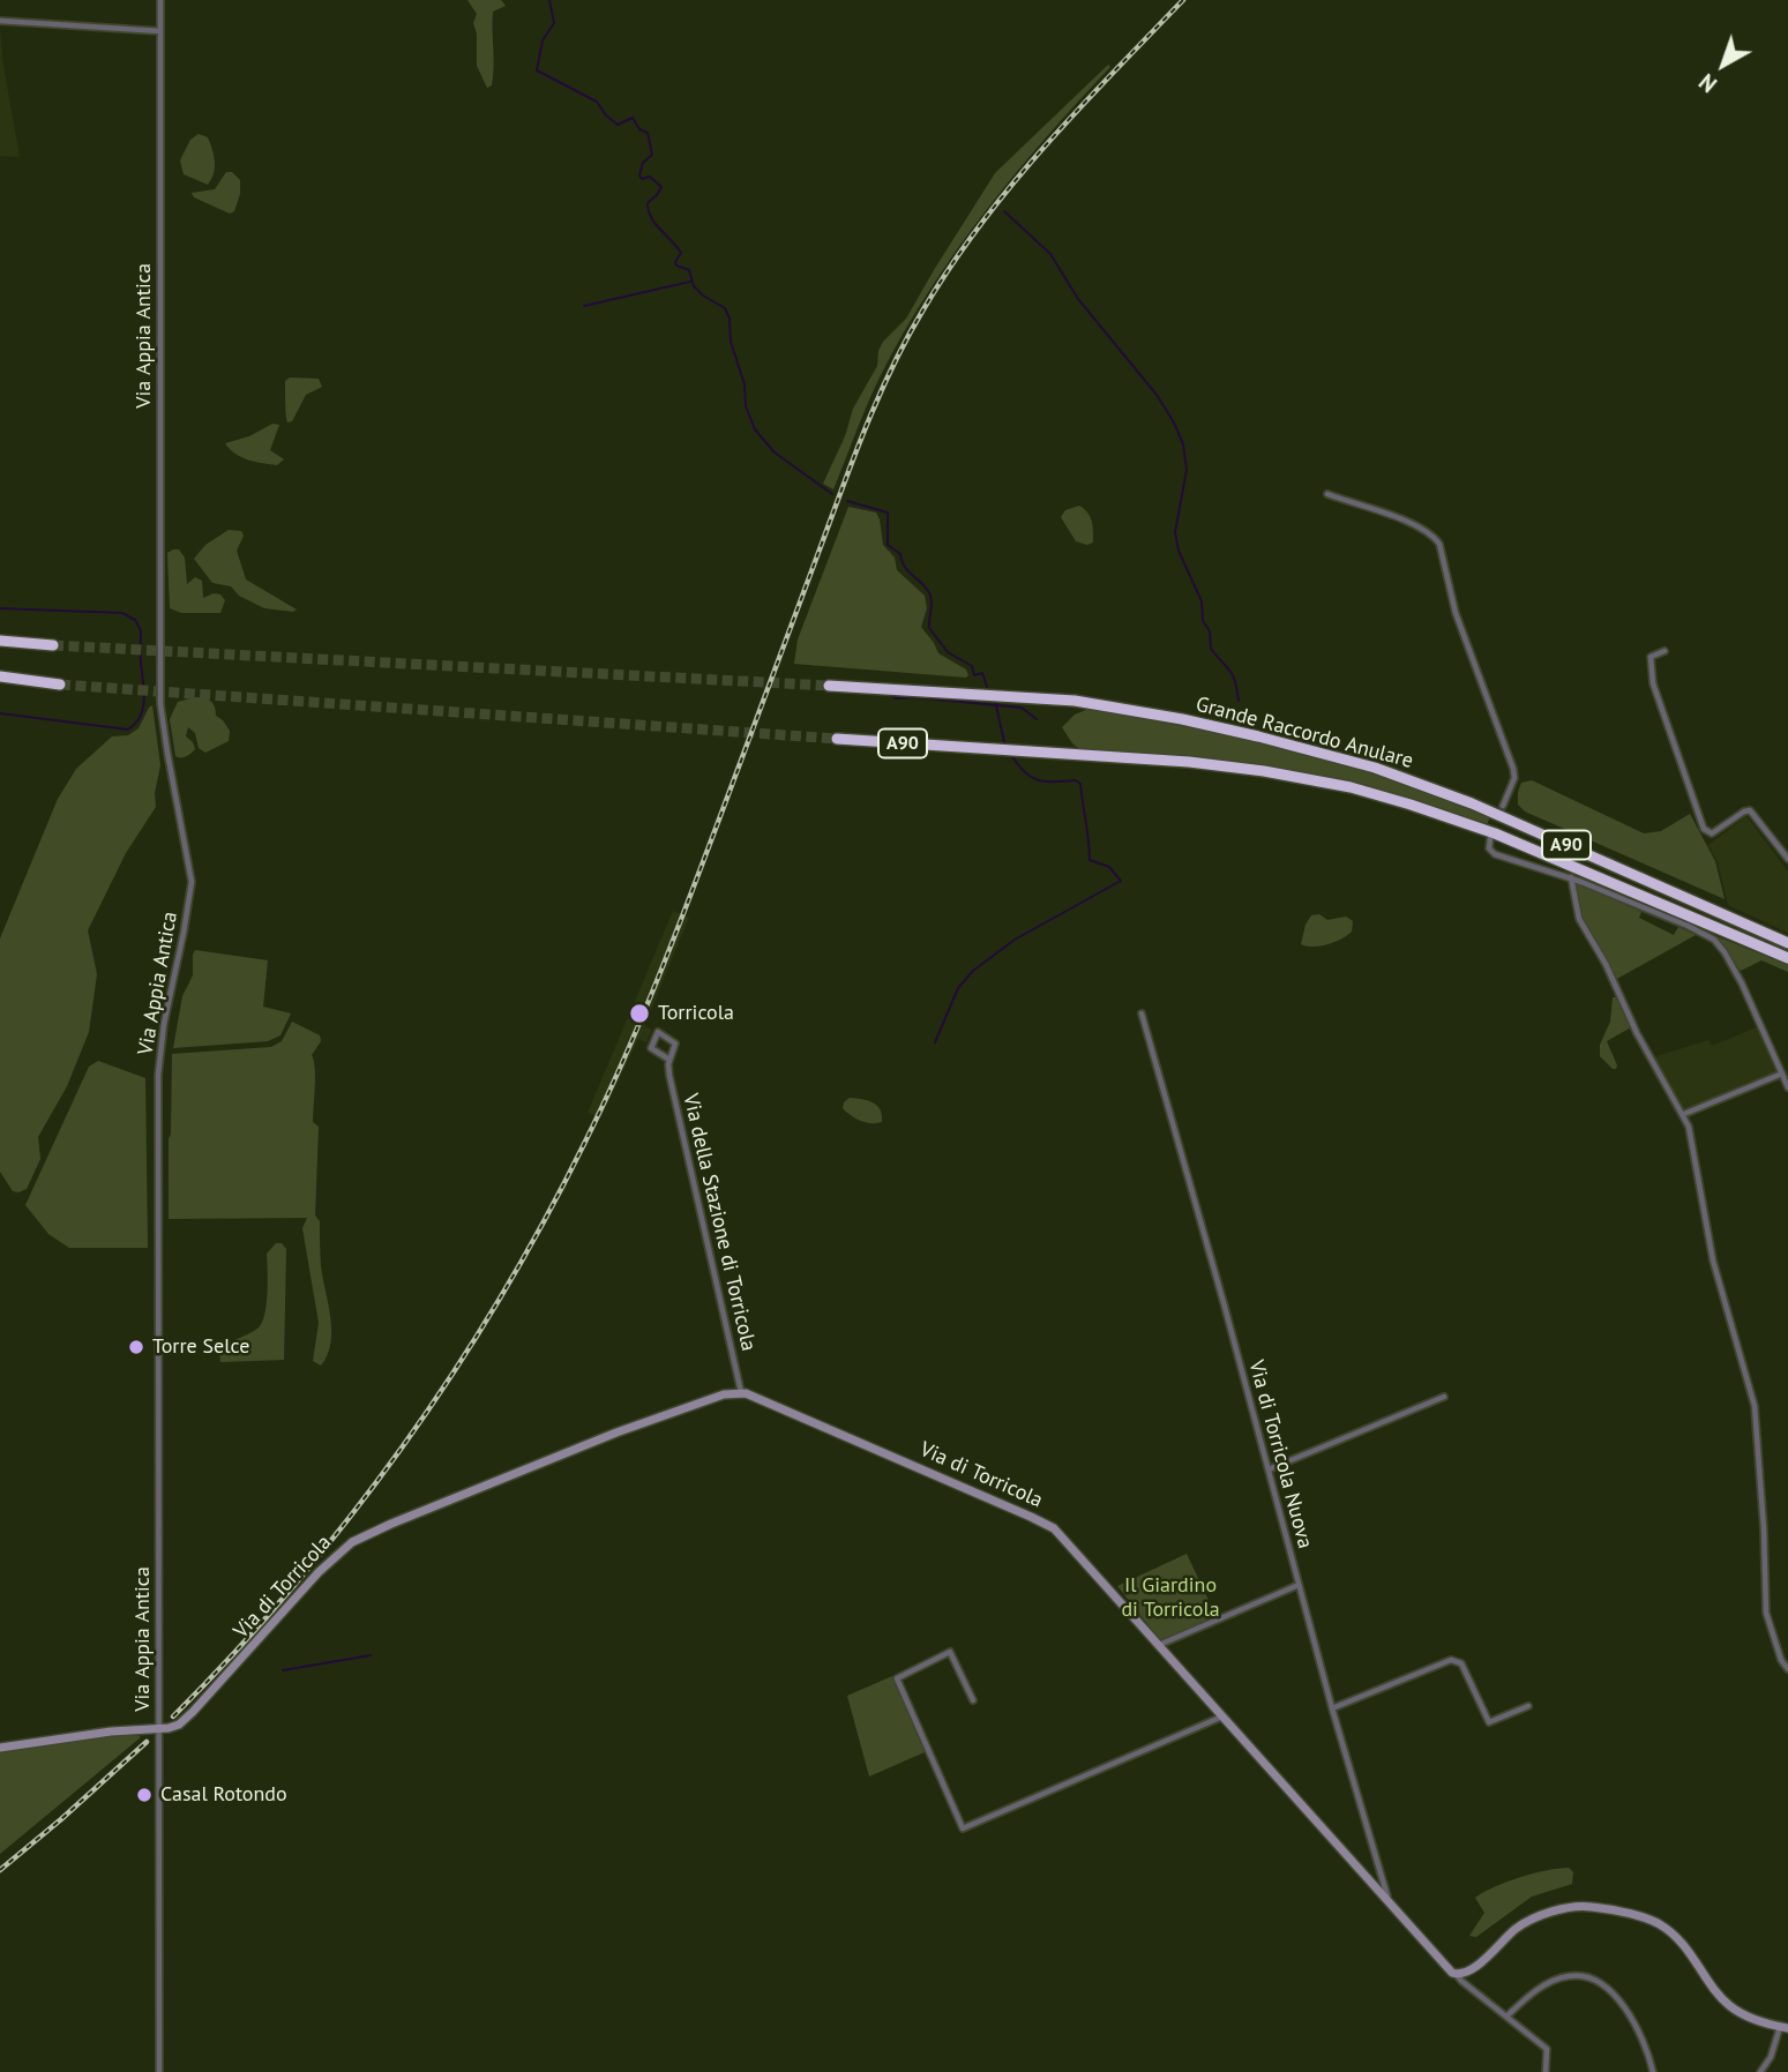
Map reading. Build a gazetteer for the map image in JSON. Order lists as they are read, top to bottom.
{
  "streets": {
    "highway": ["Grande Raccordo Anulare", "A90"],
    "street": [
      "Via Appia Antica",
      "Via della Stazione di Torricola",
      "Via di Torricola Nuova",
      "Via di Torricola"
    ]
  },
  "crossings": [
    ["Via Appia Antica", "Via di Torricola"],
    ["Via della Stazione di Torricola", "Via di Torricola"],
    ["Via di Torricola Nuova", "Via di Torricola"]
  ],
  "parks": ["Il Giardino di Torricola"],
  "places": ["Torricola", "Torre Selce", "Casal Rotondo"],
  "north": "bottom left"
}
